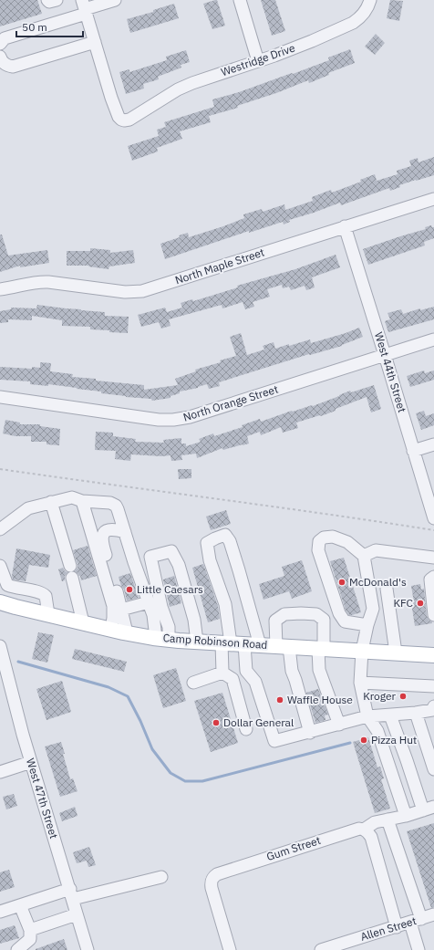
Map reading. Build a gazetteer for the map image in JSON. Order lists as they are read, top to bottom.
{
  "streets": {
    "main road": ["Camp Robinson Road"],
    "street": [
      "Westridge Drive",
      "North Maple Street",
      "West 44th Street",
      "North Orange Street",
      "West 47th Street",
      "Gum Street",
      "Allen Street"
    ]
  },
  "crossings": [
    ["North Maple Street", "West 44th Street"],
    ["West 44th Street", "North Orange Street"]
  ],
  "places": [
    "McDonald's",
    "Little Caesars",
    "KFC",
    "Kroger",
    "Waffle House",
    "Dollar General",
    "Pizza Hut"
  ],
  "scale_bar": "50 m"
}
